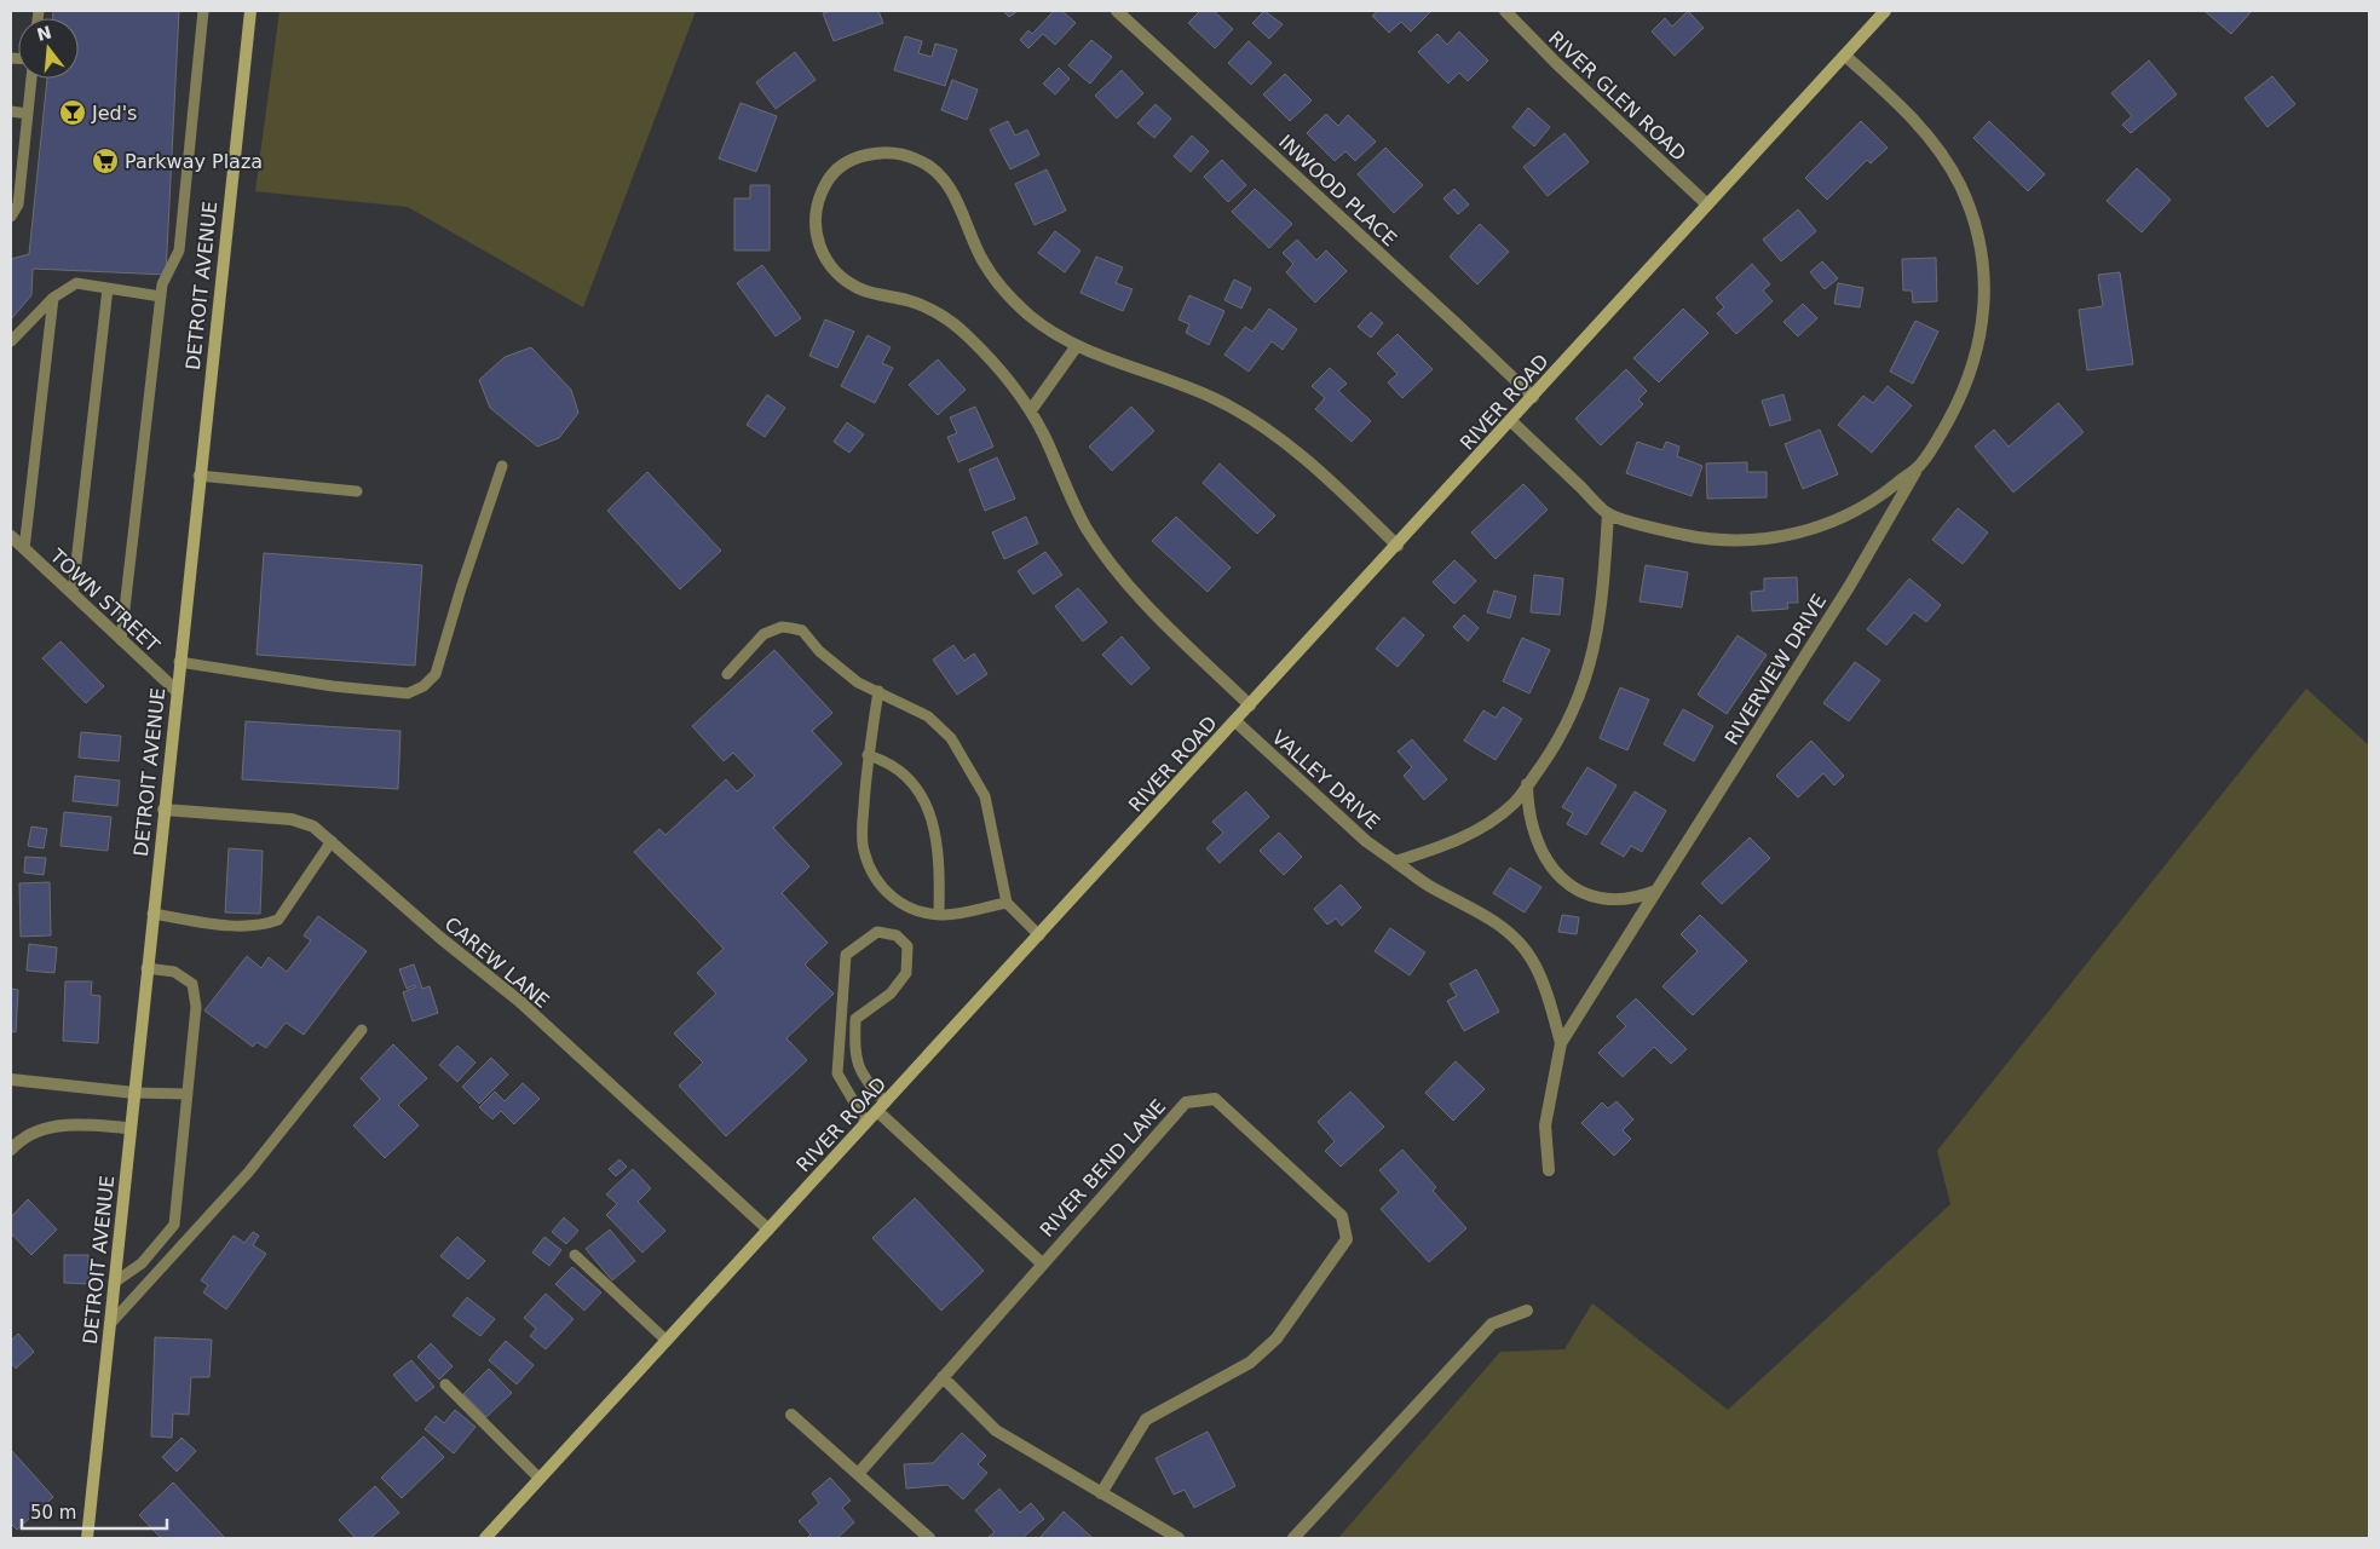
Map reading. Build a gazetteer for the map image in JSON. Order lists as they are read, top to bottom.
{
  "streets": {
    "street": [
      "RIVER GLEN ROAD",
      "INWOOD PLACE",
      "DETROIT AVENUE",
      "RIVER ROAD",
      "TOWN STREET",
      "RIVERVIEW DRIVE",
      "VALLEY DRIVE",
      "CAREW LANE",
      "RIVER BEND LANE"
    ]
  },
  "crossings": [
    ["RIVER GLEN ROAD", "RIVER ROAD"],
    ["INWOOD PLACE", "RIVER ROAD"],
    ["DETROIT AVENUE", "TOWN STREET"],
    ["DETROIT AVENUE", "CAREW LANE"],
    ["RIVER ROAD", "RIVERVIEW DRIVE"],
    ["RIVER ROAD", "VALLEY DRIVE"],
    ["RIVER ROAD", "CAREW LANE"],
    ["RIVER ROAD", "RIVER BEND LANE"],
    ["RIVERVIEW DRIVE", "VALLEY DRIVE"]
  ],
  "places": {
    "bar": ["Jed's"],
    "supermarket": ["Parkway Plaza"]
  },
  "scale_bar": "50 m",
  "north": "top"
}
